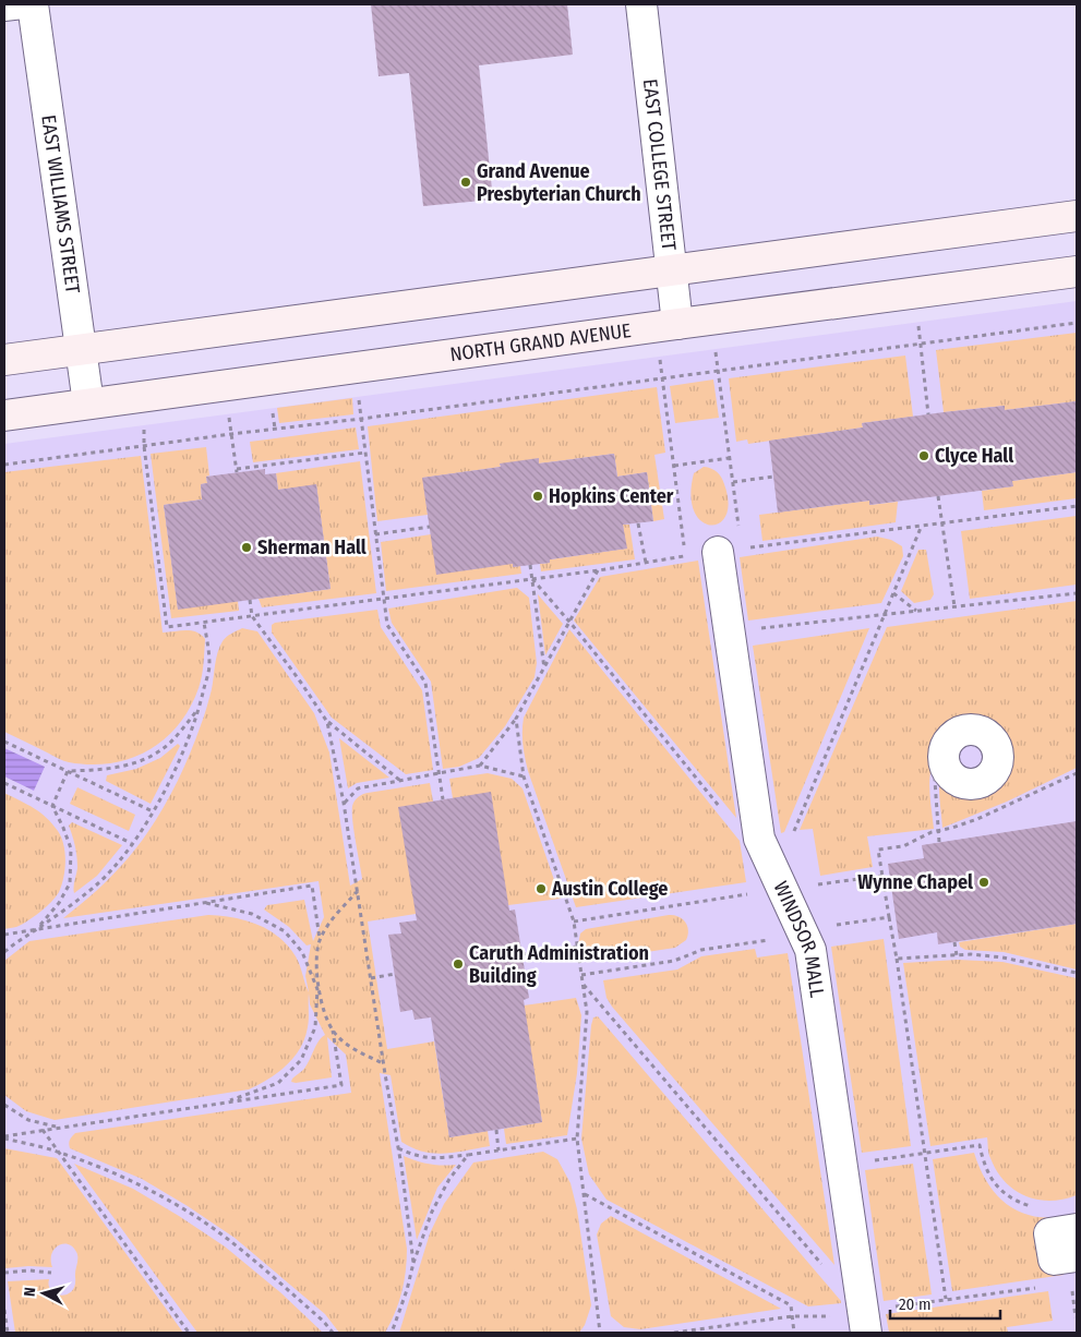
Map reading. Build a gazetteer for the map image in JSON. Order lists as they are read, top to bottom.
{
  "streets": {
    "main road": ["NORTH GRAND AVENUE"],
    "street": ["EAST COLLEGE STREET", "EAST WILLIAMS STREET", "WINDSOR MALL"]
  },
  "crossings": [
    ["EAST COLLEGE STREET", "NORTH GRAND AVENUE"],
    ["EAST WILLIAMS STREET", "NORTH GRAND AVENUE"]
  ],
  "places": [
    "Grand Avenue Presbyterian Church",
    "Clyce Hall",
    "Hopkins Center",
    "Sherman Hall",
    "Wynne Chapel",
    "Austin College",
    "Caruth Administration Building"
  ],
  "scale_bar": "20 m",
  "north": "left"
}
